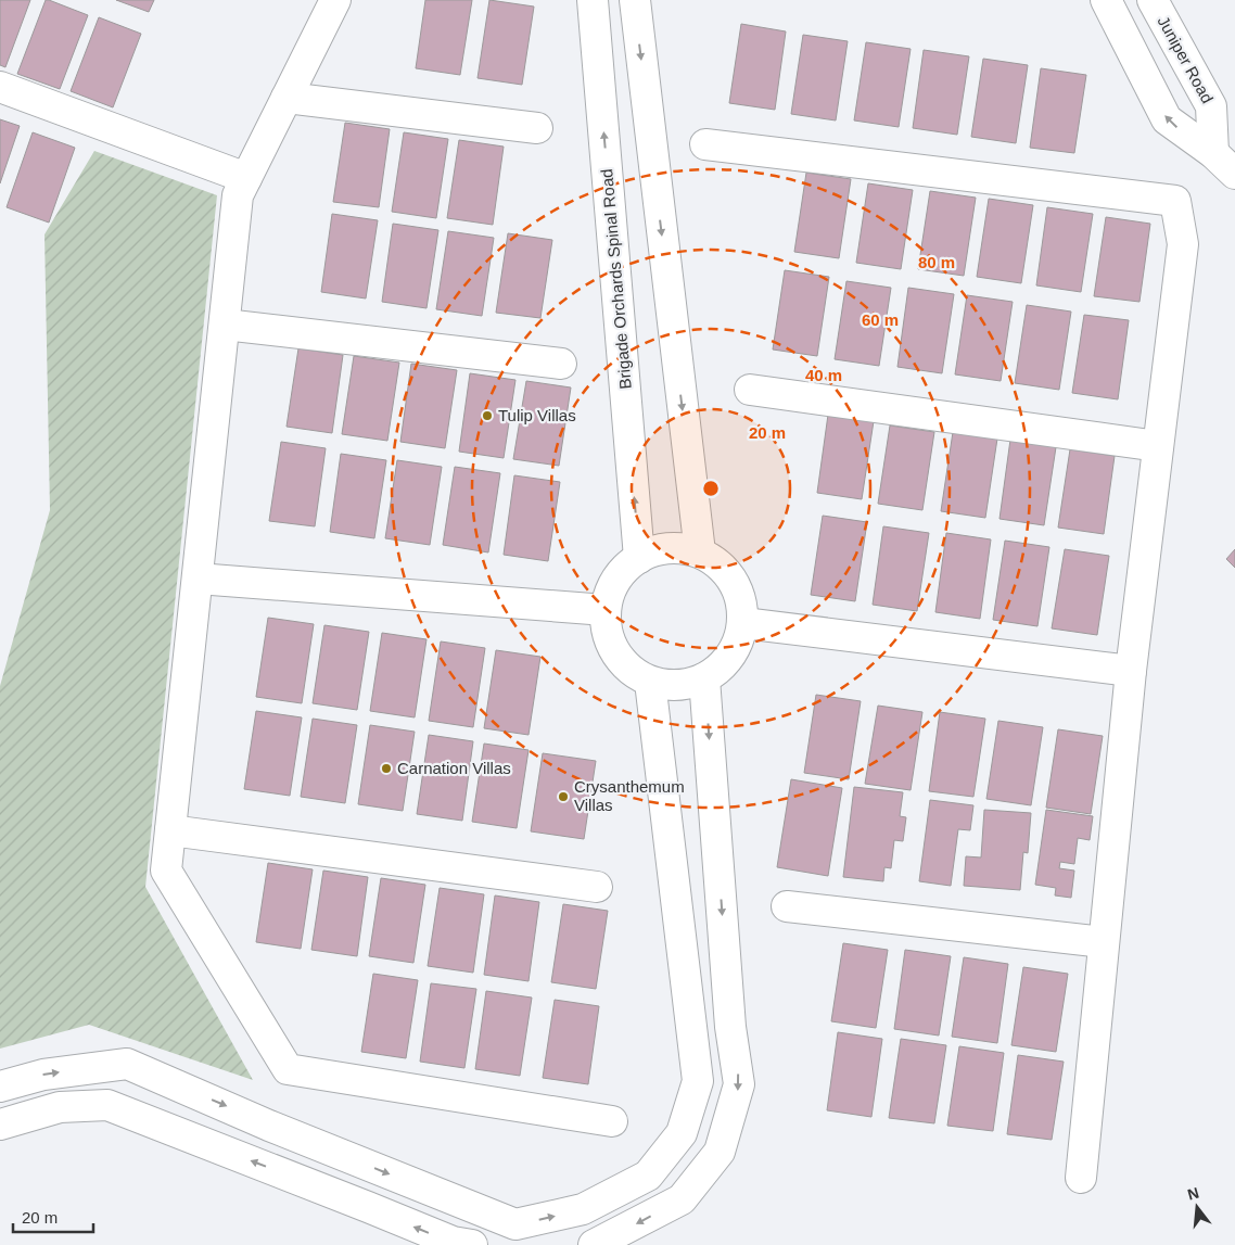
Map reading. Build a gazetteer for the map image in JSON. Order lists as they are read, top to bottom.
{
  "streets": {
    "street": ["Juniper Road", "Brigade Orchards Spinal Road"]
  },
  "places": ["Tulip Villas", "Carnation Villas", "Crysanthemum Villas"],
  "scale_bar": "20 m",
  "north": "top",
  "rings": [
    "80 m",
    "60 m",
    "40 m",
    "20 m"
  ]
}
